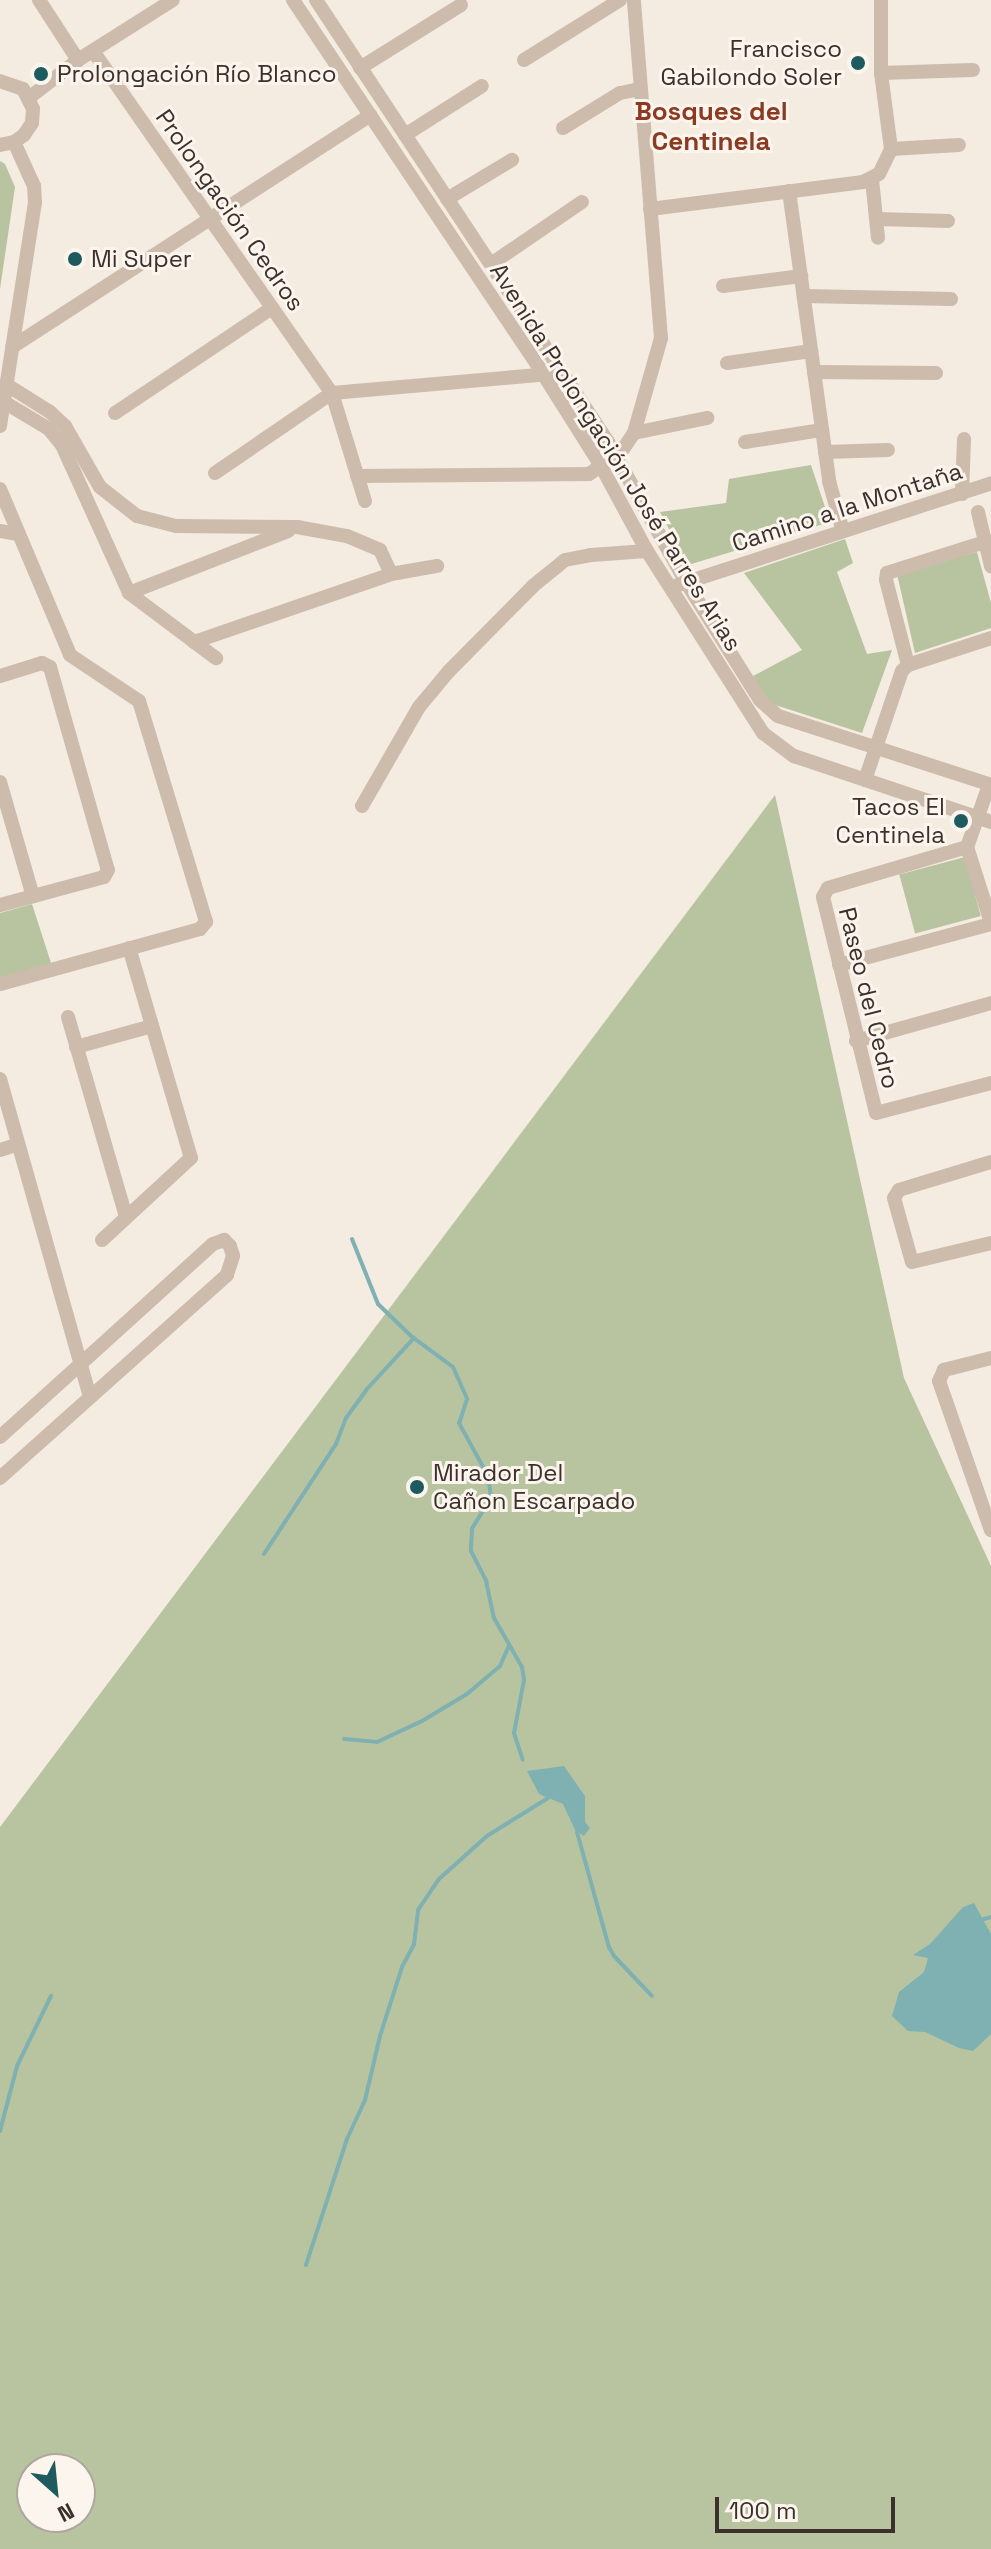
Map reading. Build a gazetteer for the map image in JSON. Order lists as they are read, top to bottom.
{
  "streets": {
    "street": [
      "Prolongación Cedros",
      "Avenida Prolongación José Parres Arias",
      "Camino a la Montaña",
      "Paseo del Cedro"
    ]
  },
  "crossings": [
    ["Avenida Prolongación José Parres Arias", "Camino a la Montaña"]
  ],
  "districts": ["Bosques del Centinela"],
  "places": [
    "Francisco Gabilondo Soler",
    "Prolongación Río Blanco",
    "Mi Super",
    "Tacos El Centinela",
    "Mirador Del Cañon Escarpado"
  ],
  "scale_bar": "100 m",
  "north": "bottom right"
}
